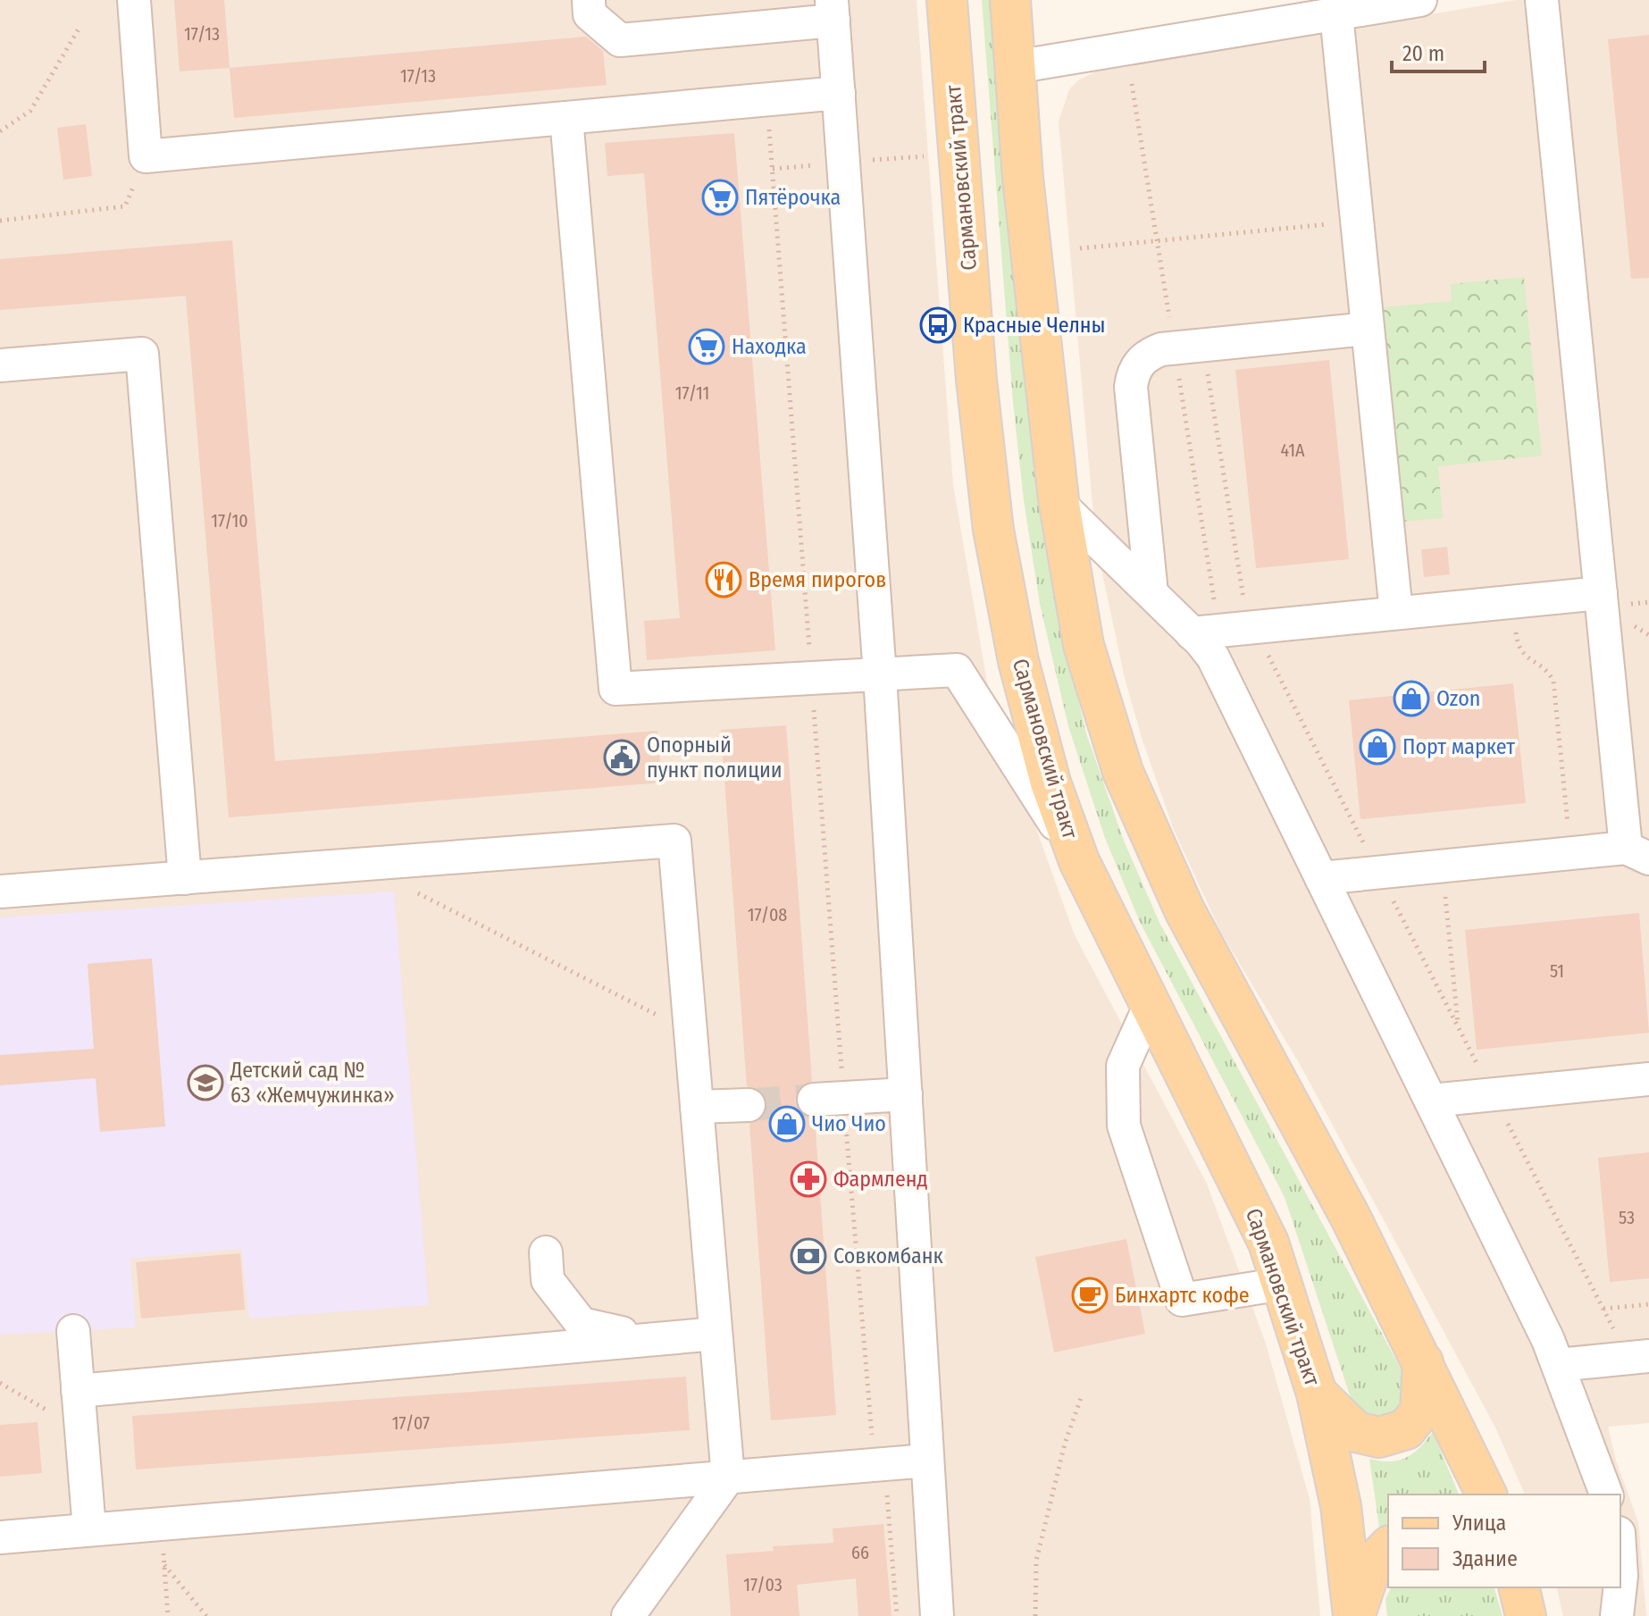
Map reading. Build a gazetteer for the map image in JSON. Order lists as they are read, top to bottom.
{
  "streets": {
    "main road": ["Сармановский тракт"]
  },
  "places": {
    "supermarket": ["Пятёрочка", "Находка"],
    "bus stop": ["Красные Челны"],
    "restaurant": ["Время пирогов"],
    "shop": ["Ozon", "Порт маркет", "Чио Чио"],
    "public building": ["Опорный пункт полиции"],
    "school or university": ["Детский сад № 63 «Жемчужинка»"],
    "pharmacy": ["Фармленд"],
    "bank": ["Совкомбанк"],
    "cafe": ["Бинхартс кофе"]
  },
  "house_numbers": [
    "17/13",
    "17/13",
    "17/11",
    "41А",
    "17/10",
    "17/08",
    "51",
    "53",
    "17/07",
    "66",
    "17/03"
  ],
  "legend": ["Улица", "Здание"],
  "scale_bar": "20 m"
}
